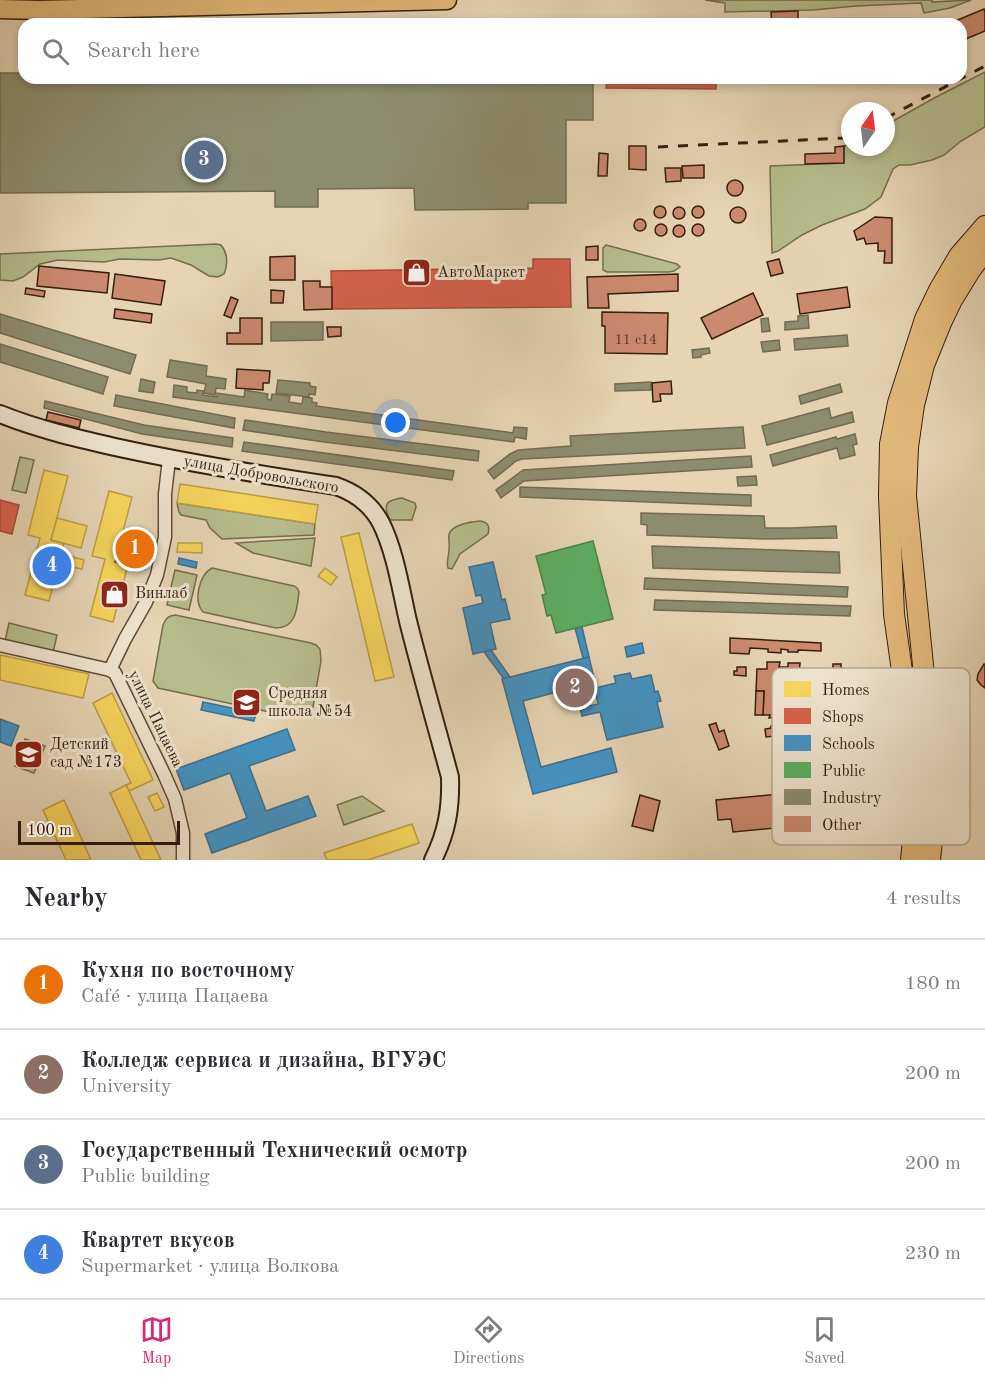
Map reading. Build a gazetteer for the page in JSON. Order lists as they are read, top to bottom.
{
  "streets": {
    "main road": ["улица Добровольского"],
    "street": ["улица Пацаева"]
  },
  "crossings": [
    ["улица Добровольского", "улица Пацаева"]
  ],
  "places": {
    "shop": ["АвтоМаркет", "Винлаб"],
    "school or university": ["Средняя школа №54", "Детский сад №173"]
  },
  "house_numbers": ["11 с14"],
  "legend": [
    "Homes",
    "Shops",
    "Schools",
    "Public",
    "Industry",
    "Other"
  ],
  "scale_bar": "100 m",
  "north": "top",
  "page": {
    "search": "Search here",
    "pins": [
      "3",
      "1",
      "4",
      "2"
    ],
    "scale": "100 m",
    "heading": ["Nearby", "4 results"],
    "list": [
      {
        "mark": "1",
        "name": "Кухня по восточному",
        "note": "Café · улица Пацаева",
        "value": "180 m"
      },
      {
        "mark": "2",
        "name": "Колледж сервиса и дизайна, ВГУЭС",
        "note": "University",
        "value": "200 m"
      },
      {
        "mark": "3",
        "name": "Государственный Технический осмотр",
        "note": "Public building",
        "value": "200 m"
      },
      {
        "mark": "4",
        "name": "Квартет вкусов",
        "note": "Supermarket · улица Волкова",
        "value": "230 m"
      }
    ],
    "nav": ["Map", "Directions", "Saved"]
  }
}
